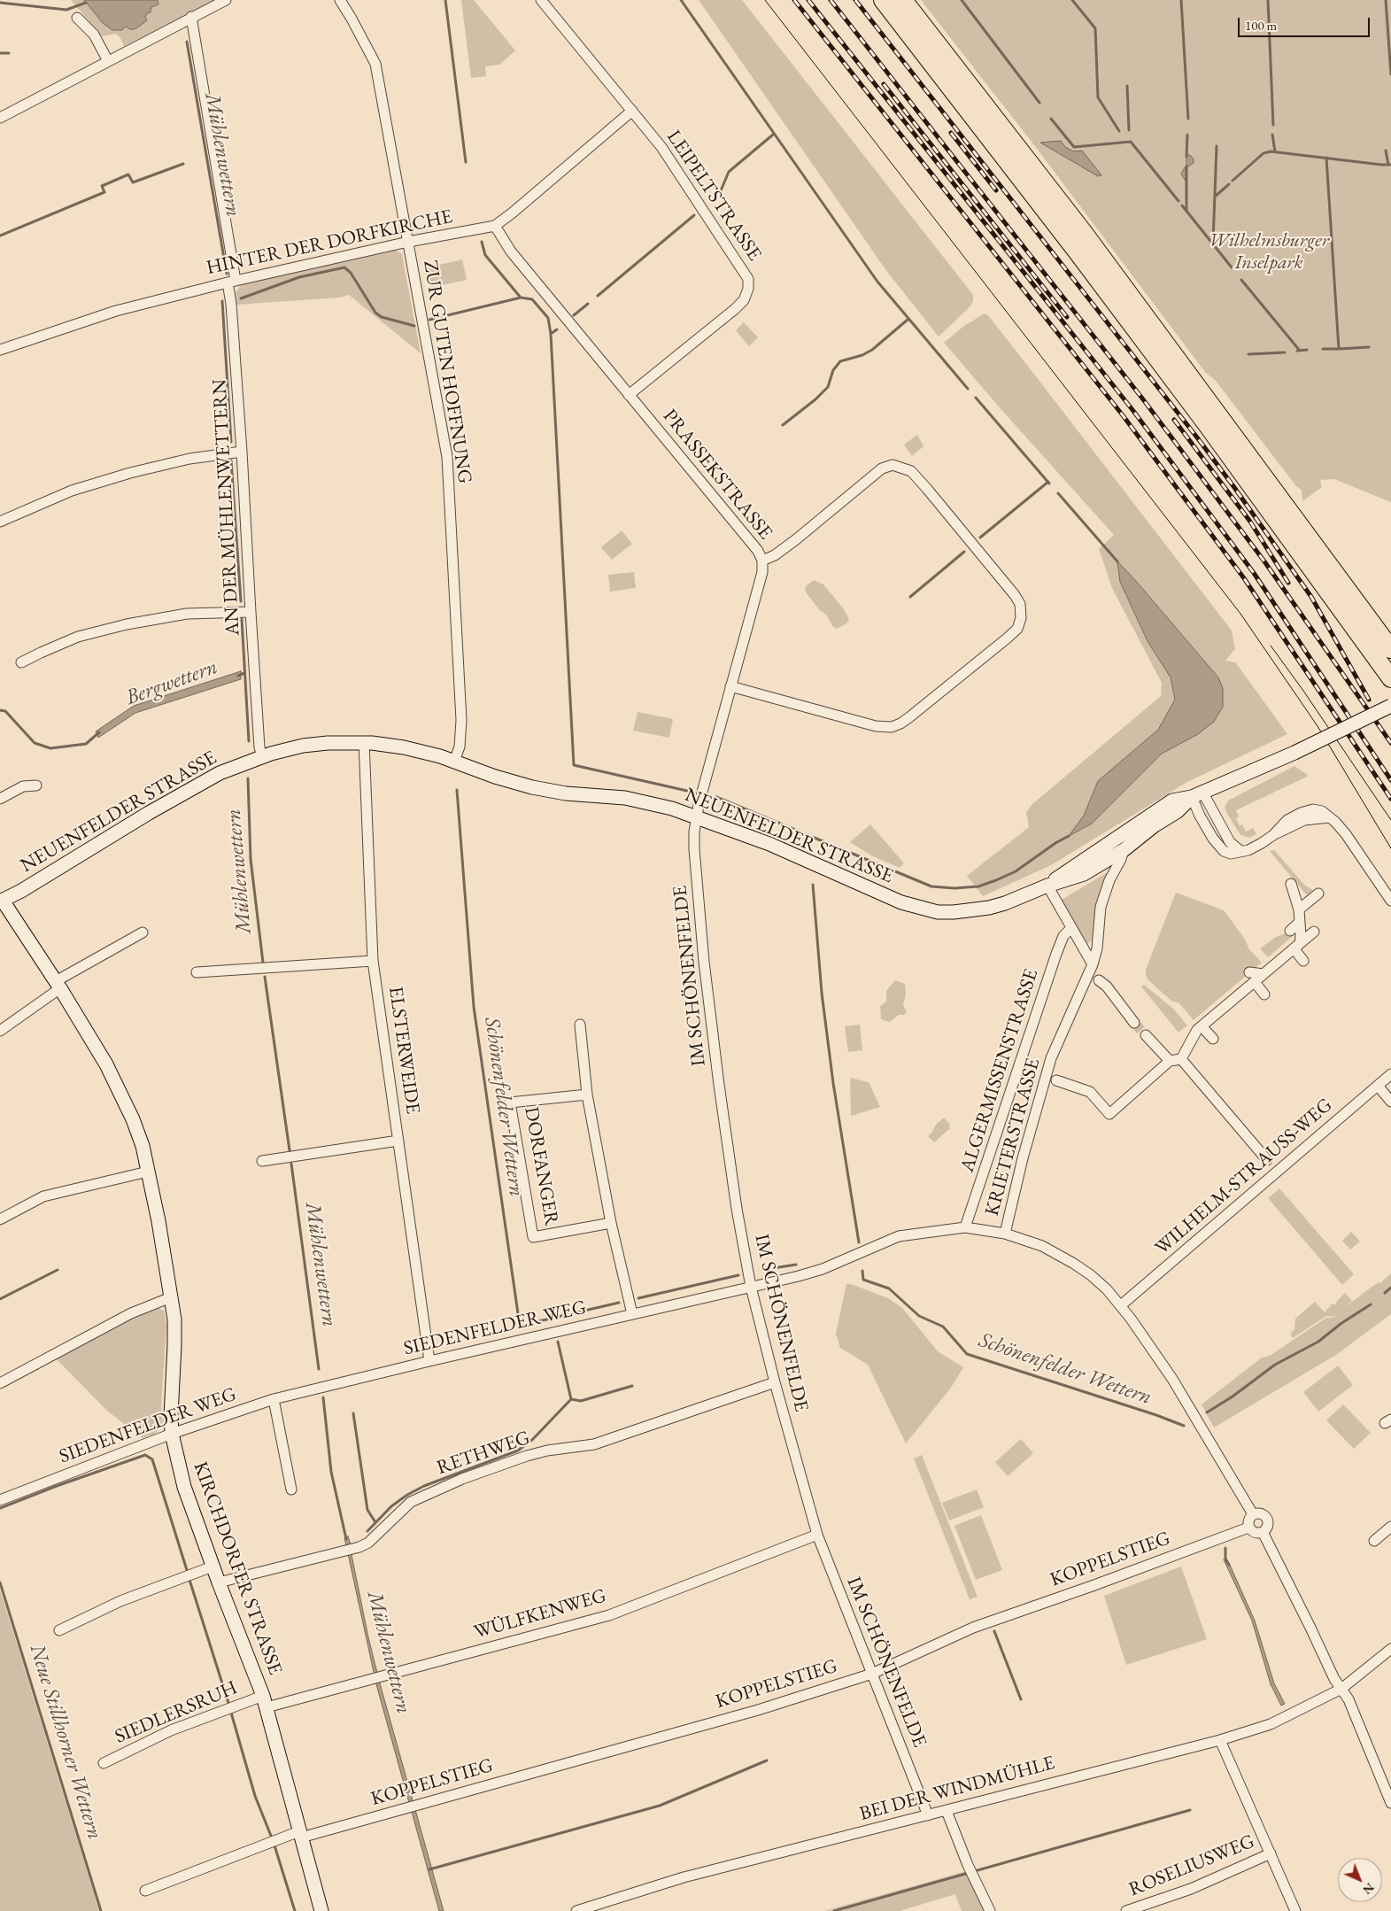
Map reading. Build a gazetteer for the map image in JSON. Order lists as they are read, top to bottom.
{
  "streets": {
    "main road": ["NEUENFELDER STRASSE", "KIRCHDORFER STRASSE"],
    "street": [
      "LEIPELTSTRASSE",
      "HINTER DER DORFKIRCHE",
      "ZUR GUTEN HOFFNUNG",
      "PRASSEKSTRASSE",
      "AN DER MÜHLENWETTERN",
      "IM SCHÖNENFELDE",
      "ELSTERWEIDE",
      "ALGERMISSENSTRASSE",
      "KRIETERSTRASSE",
      "DORFANGER",
      "WILHELM-STRAUSS-WEG",
      "SIEDENFELDER WEG",
      "RETHWEG",
      "KOPPELSTIEG",
      "WÜLFKENWEG",
      "SIEDLERSRUH",
      "BEI DER WINDMÜHLE",
      "ROSELIUSWEG"
    ]
  },
  "crossings": [
    ["LEIPELTSTRASSE", "HINTER DER DORFKIRCHE"],
    ["LEIPELTSTRASSE", "PRASSEKSTRASSE"],
    ["HINTER DER DORFKIRCHE", "ZUR GUTEN HOFFNUNG"],
    ["HINTER DER DORFKIRCHE", "PRASSEKSTRASSE"],
    ["HINTER DER DORFKIRCHE", "AN DER MÜHLENWETTERN"],
    ["ZUR GUTEN HOFFNUNG", "NEUENFELDER STRASSE"],
    ["PRASSEKSTRASSE", "NEUENFELDER STRASSE"],
    ["PRASSEKSTRASSE", "IM SCHÖNENFELDE"],
    ["AN DER MÜHLENWETTERN", "NEUENFELDER STRASSE"],
    ["NEUENFELDER STRASSE", "IM SCHÖNENFELDE"],
    ["NEUENFELDER STRASSE", "ELSTERWEIDE"],
    ["NEUENFELDER STRASSE", "KRIETERSTRASSE"],
    ["NEUENFELDER STRASSE", "KIRCHDORFER STRASSE"],
    ["IM SCHÖNENFELDE", "SIEDENFELDER WEG"],
    ["IM SCHÖNENFELDE", "RETHWEG"],
    ["IM SCHÖNENFELDE", "KOPPELSTIEG"],
    ["IM SCHÖNENFELDE", "WÜLFKENWEG"],
    ["IM SCHÖNENFELDE", "BEI DER WINDMÜHLE"],
    ["ELSTERWEIDE", "SIEDENFELDER WEG"],
    ["ALGERMISSENSTRASSE", "SIEDENFELDER WEG"],
    ["KRIETERSTRASSE", "WILHELM-STRAUSS-WEG"],
    ["KRIETERSTRASSE", "SIEDENFELDER WEG"],
    ["KRIETERSTRASSE", "KOPPELSTIEG"],
    ["KRIETERSTRASSE", "BEI DER WINDMÜHLE"],
    ["SIEDENFELDER WEG", "KIRCHDORFER STRASSE"],
    ["RETHWEG", "KIRCHDORFER STRASSE"],
    ["KOPPELSTIEG", "KIRCHDORFER STRASSE"],
    ["KIRCHDORFER STRASSE", "WÜLFKENWEG"],
    ["KIRCHDORFER STRASSE", "SIEDLERSRUH"],
    ["WÜLFKENWEG", "SIEDLERSRUH"]
  ],
  "water": [
    "Mühlenwettern",
    "Bergwettern",
    "Schönenfelder Wettern",
    "Neue Stillhorner Wettern"
  ],
  "parks": ["Wilhelmsburger Inselpark"],
  "scale_bar": "100 m",
  "north": "bottom right"
}
